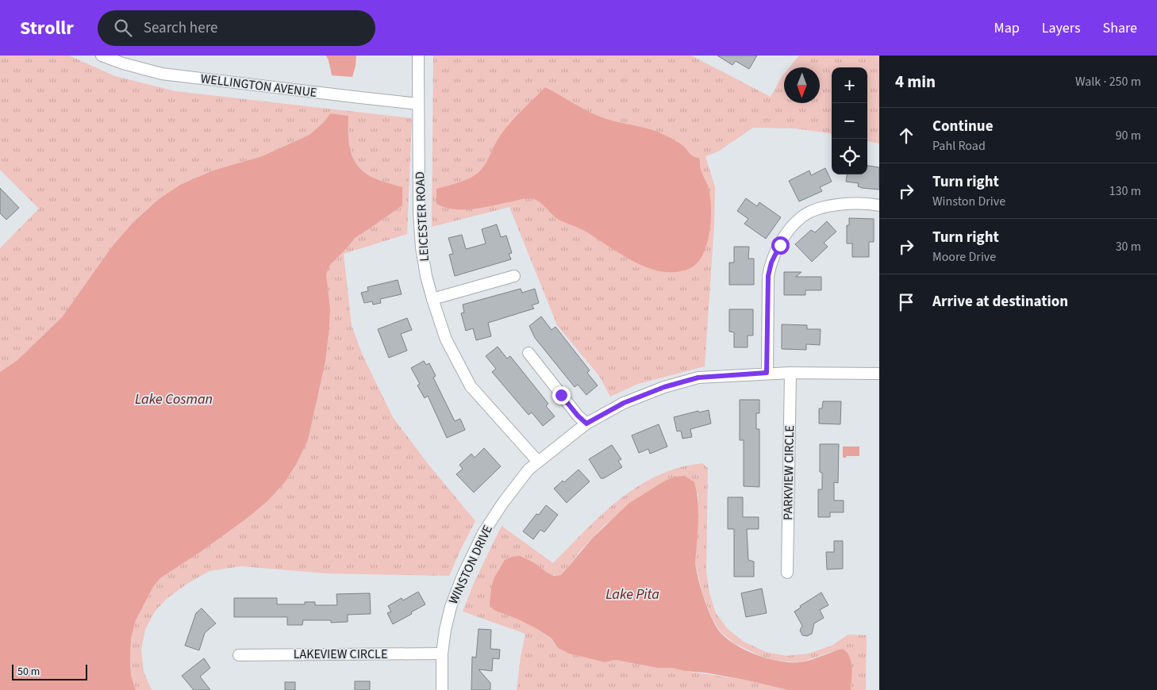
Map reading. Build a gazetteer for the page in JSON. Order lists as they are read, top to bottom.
{
  "streets": {
    "street": [
      "WELLINGTON AVENUE",
      "LEICESTER ROAD",
      "PARKVIEW CIRCLE",
      "WINSTON DRIVE",
      "LAKEVIEW CIRCLE"
    ]
  },
  "crossings": [
    ["WELLINGTON AVENUE", "LEICESTER ROAD"],
    ["LEICESTER ROAD", "WINSTON DRIVE"],
    ["PARKVIEW CIRCLE", "WINSTON DRIVE"],
    ["WINSTON DRIVE", "LAKEVIEW CIRCLE"]
  ],
  "water": ["Lake Cosman", "Lake Pita"],
  "scale_bar": "50 m",
  "north": "bottom",
  "page": {
    "header": "Strollr",
    "search": "Search here",
    "nav": ["Map", "Layers", "Share"],
    "heading": ["4 min", "Walk · 250 m"],
    "map_buttons": ["+", "−"],
    "list": [
      ["Continue", "Pahl Road", "90 m"],
      ["Turn right", "Winston Drive", "130 m"],
      ["Turn right", "Moore Drive", "30 m"],
      "Arrive at destination"
    ],
    "scale": "50 m"
  }
}
